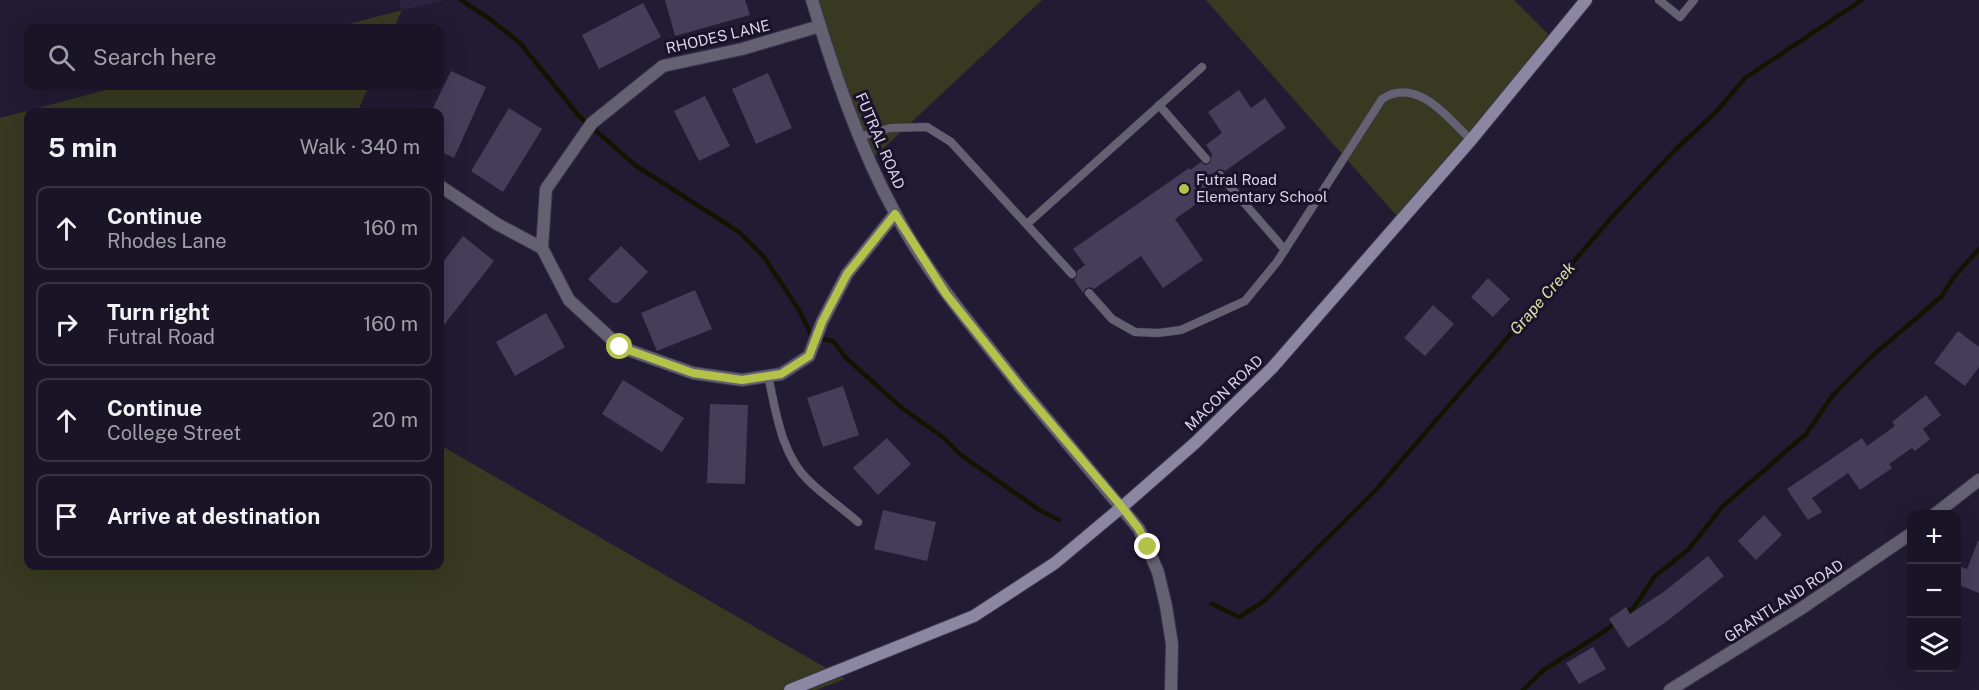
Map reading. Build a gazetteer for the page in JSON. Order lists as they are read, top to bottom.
{
  "streets": {
    "main road": ["MACON ROAD"],
    "street": ["RHODES LANE", "FUTRAL ROAD", "GRANTLAND ROAD"]
  },
  "crossings": [
    ["RHODES LANE", "FUTRAL ROAD"],
    ["FUTRAL ROAD", "MACON ROAD"]
  ],
  "water": ["Grape Creek"],
  "places": ["Futral Road Elementary School"],
  "page": {
    "search": "Search here",
    "heading": ["5 min", "Walk · 340 m"],
    "list": [
      ["Continue", "Rhodes Lane", "160 m"],
      ["Turn right", "Futral Road", "160 m"],
      ["Continue", "College Street", "20 m"],
      "Arrive at destination"
    ],
    "map_buttons": ["+", "−"]
  }
}
